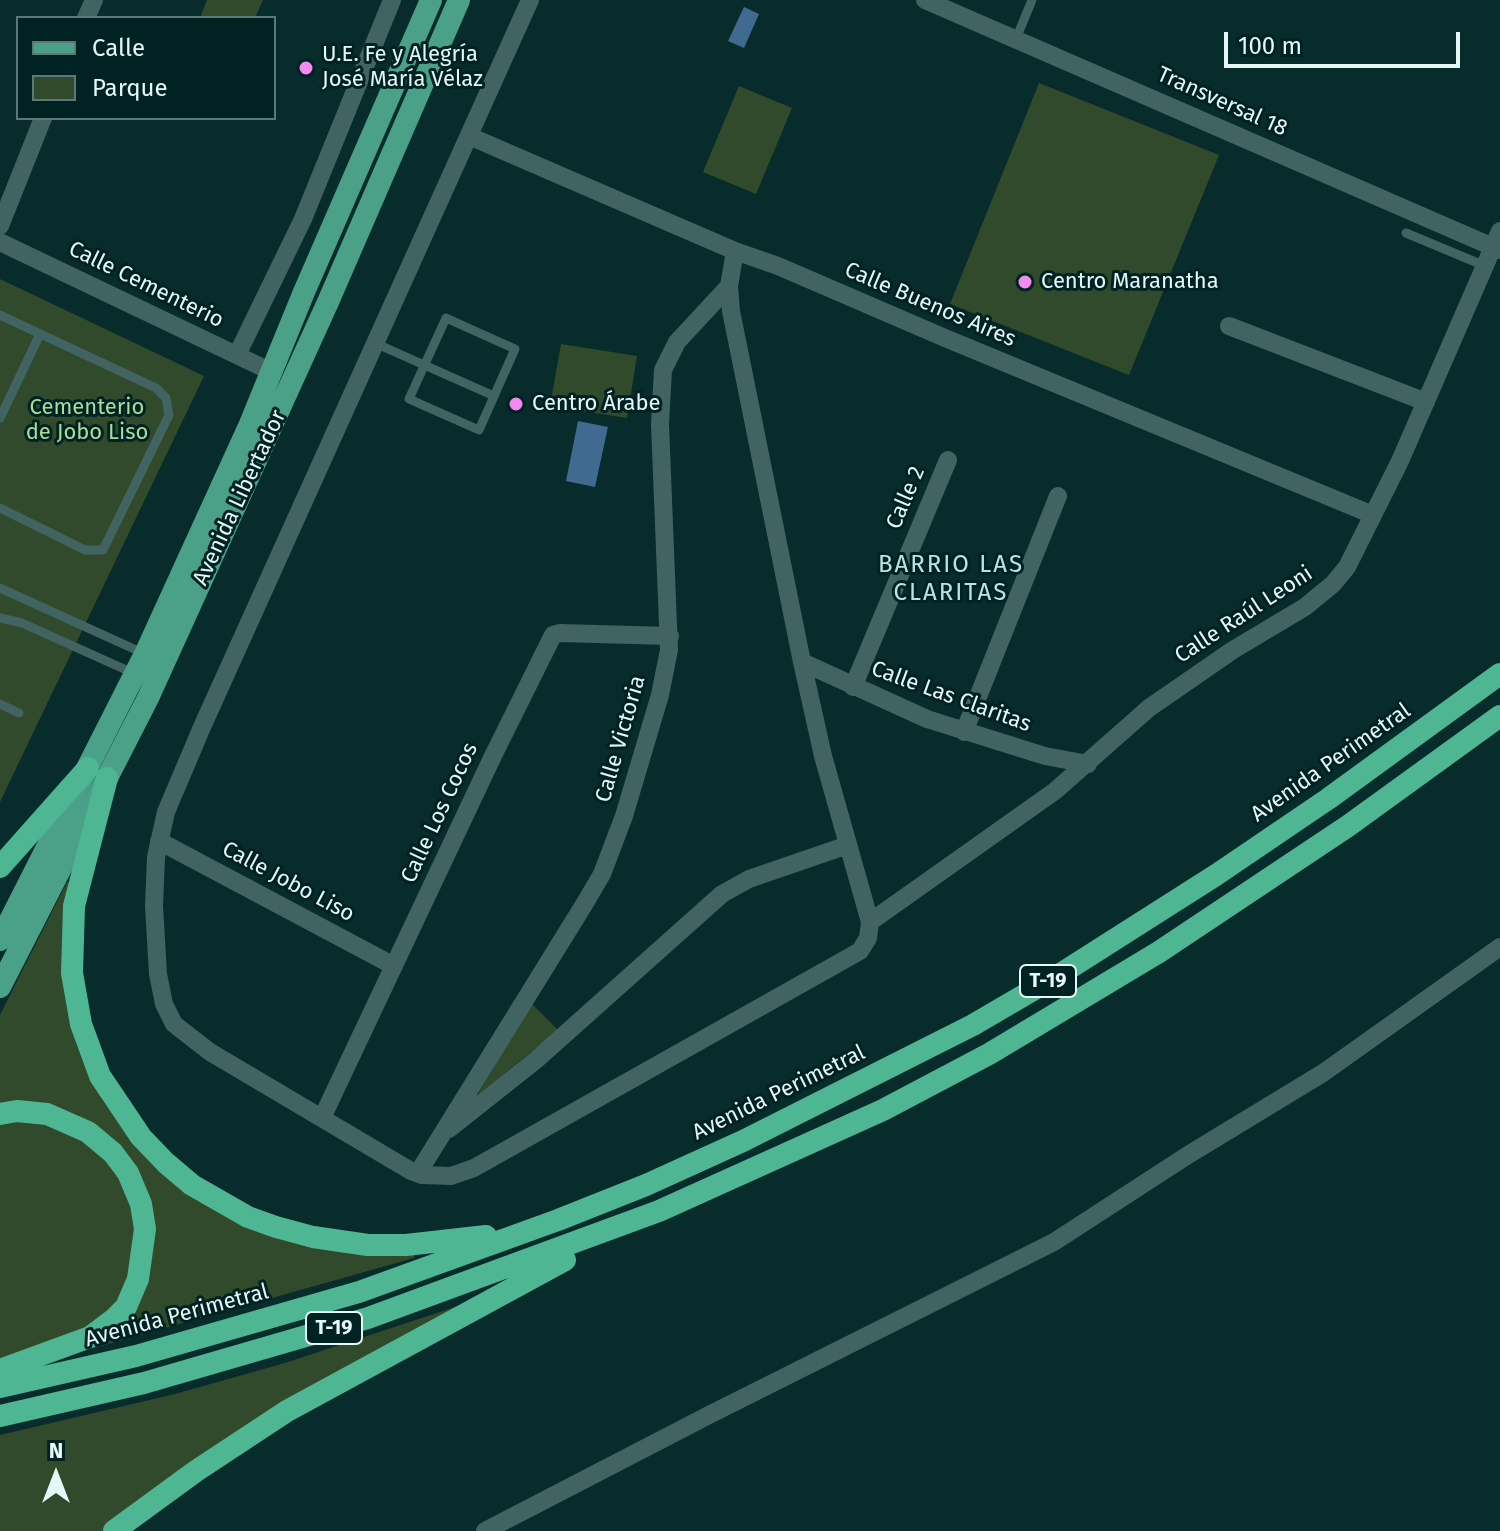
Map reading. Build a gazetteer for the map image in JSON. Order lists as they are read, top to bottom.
{
  "streets": {
    "highway": ["Avenida Perimetral", "T-19"],
    "main road": ["Avenida Libertador"],
    "street": [
      "Transversal 18",
      "Calle Cementerio",
      "Calle Buenos Aires",
      "Calle 2",
      "Calle Raúl Leoni",
      "Calle Las Claritas",
      "Calle Victoria",
      "Calle Los Cocos",
      "Calle Jobo Liso"
    ]
  },
  "crossings": [
    ["Transversal 18", "Calle Raúl Leoni"],
    ["Calle Cementerio", "Avenida Libertador"],
    ["Calle Buenos Aires", "Calle Raúl Leoni"],
    ["Calle 2", "Calle Las Claritas"],
    ["Calle Raúl Leoni", "Calle Las Claritas"],
    ["Calle Victoria", "Calle Los Cocos"],
    ["Calle Los Cocos", "Calle Jobo Liso"]
  ],
  "districts": ["BARRIO LAS CLARITAS"],
  "parks": ["Cementerio de Jobo Liso"],
  "places": ["U.E. Fe y Alegría José María Vélaz", "Centro Maranatha", "Centro Árabe"],
  "legend": ["Calle", "Parque"],
  "scale_bar": "100 m",
  "north": "top"
}
